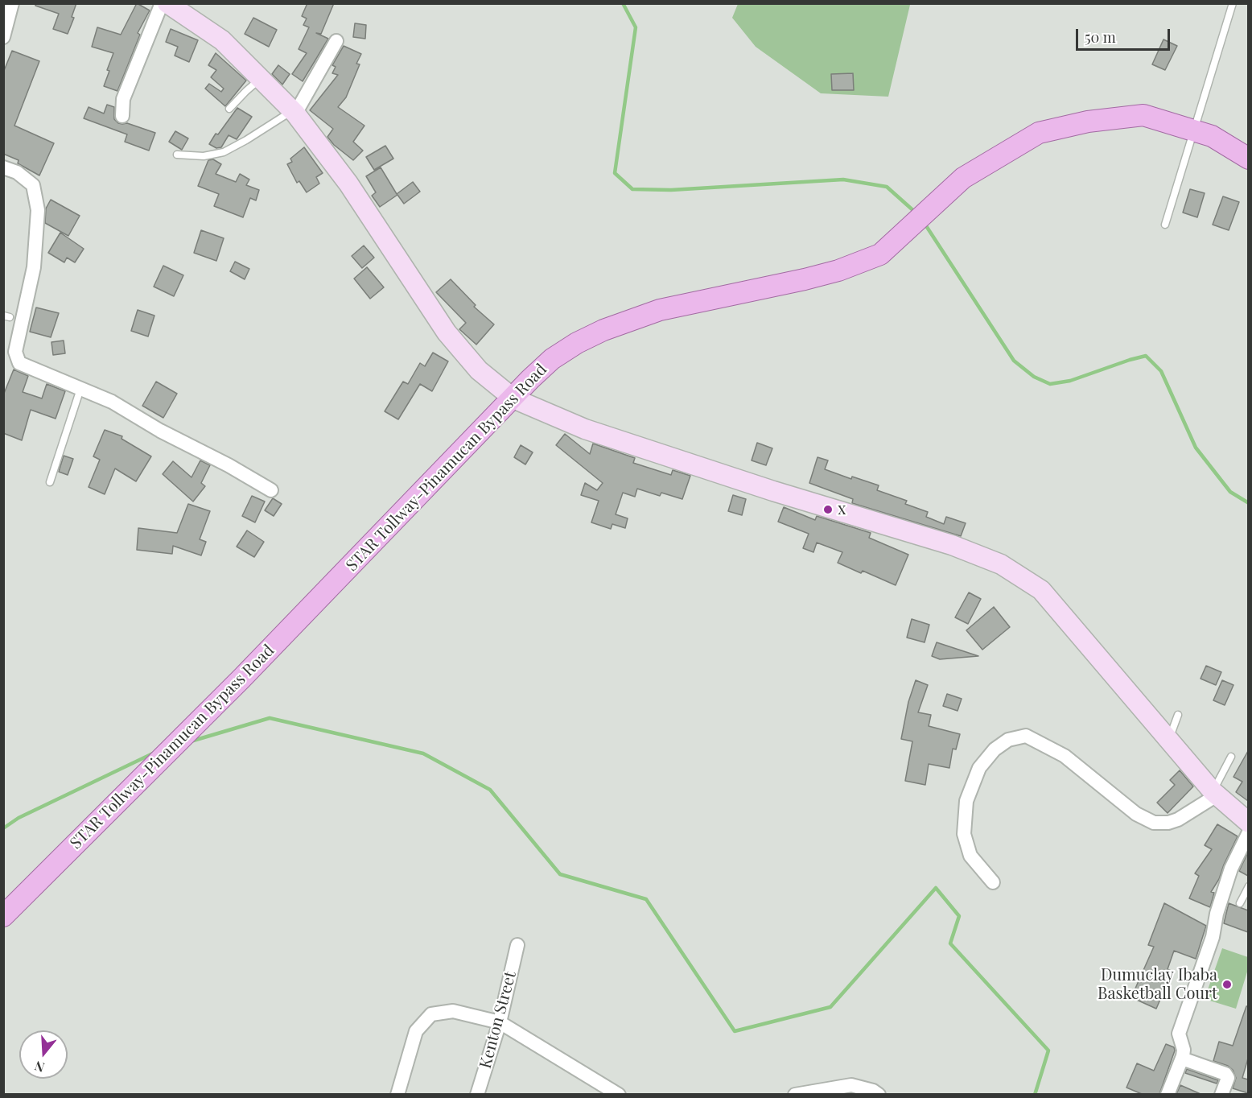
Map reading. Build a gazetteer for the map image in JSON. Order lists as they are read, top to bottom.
{
  "streets": {
    "main road": ["STAR Tollway-Pinamucan Bypass Road"],
    "street": ["Kenton Street"]
  },
  "places": ["x", "Dumuclay Ibaba Basketball Court"],
  "scale_bar": "50 m",
  "north": "bottom"
}
